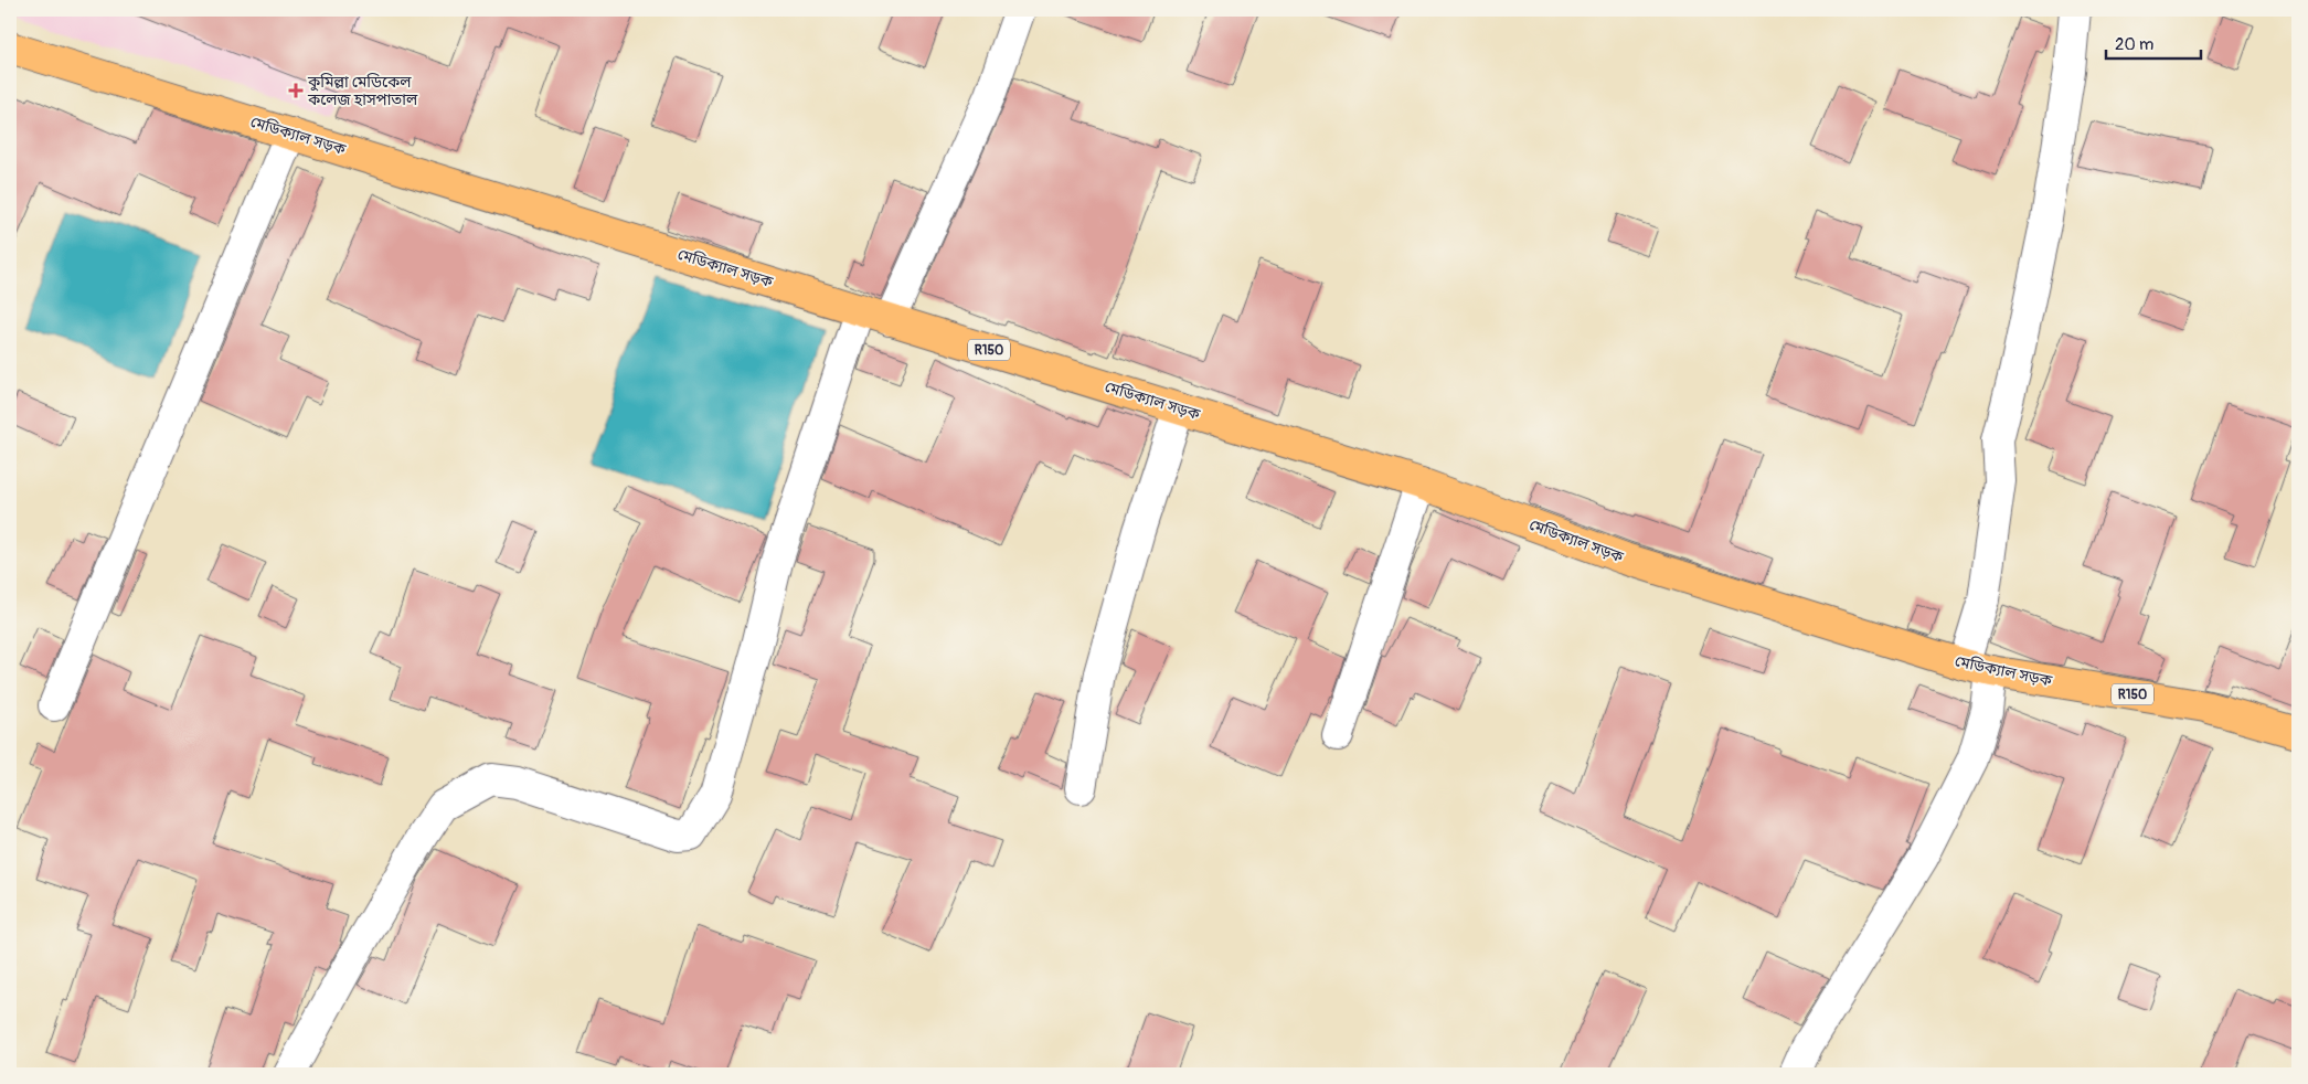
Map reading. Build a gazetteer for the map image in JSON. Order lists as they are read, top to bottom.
{
  "streets": {
    "main road": ["মেডিক্যাল সড়ক", "R150"]
  },
  "places": {
    "health": ["কুমিল্লা মেডিকেল কলেজ হাসপাতাল"]
  },
  "scale_bar": "20 m"
}
